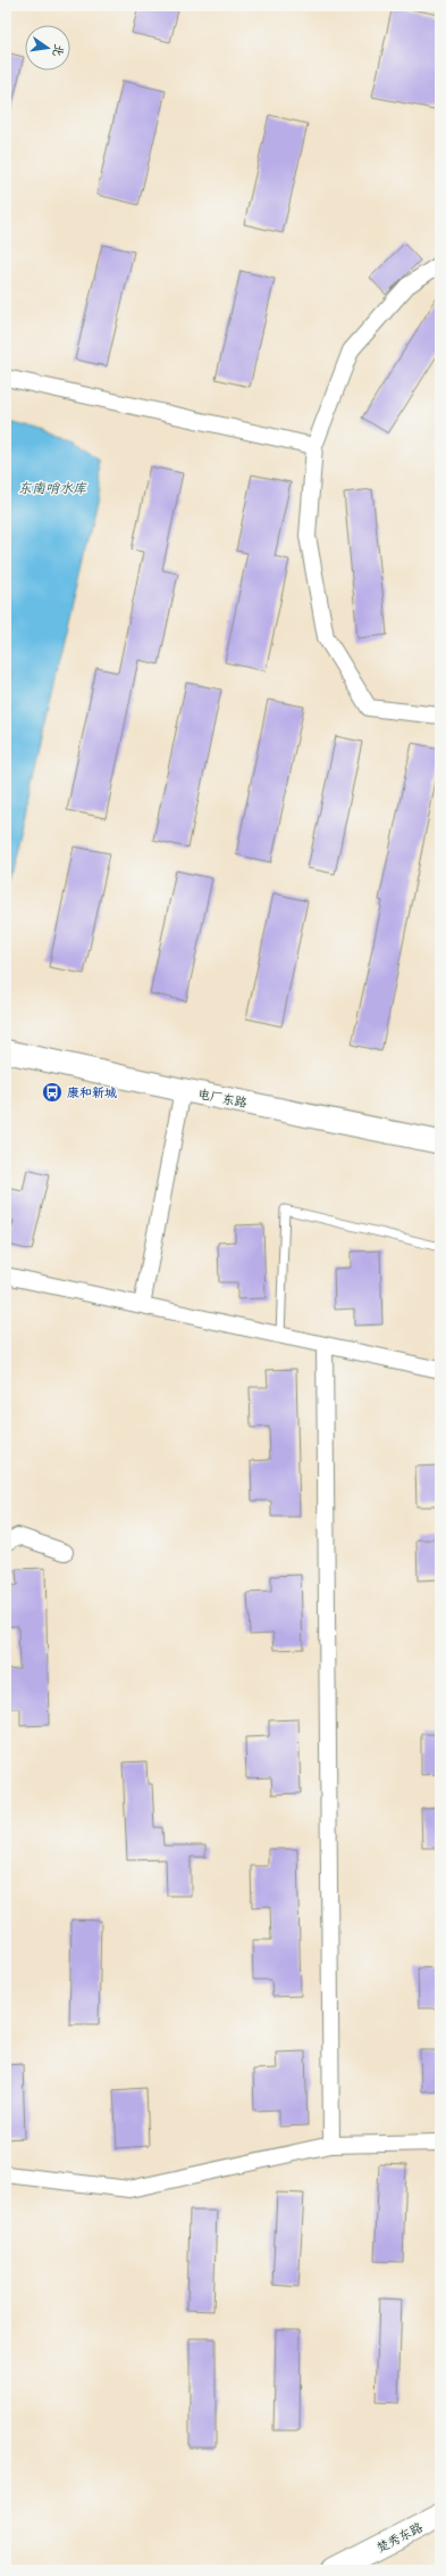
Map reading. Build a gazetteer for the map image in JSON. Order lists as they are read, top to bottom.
{
  "streets": {
    "street": ["电厂东路", "楚秀东路"]
  },
  "water": ["东南哨水库"],
  "places": {
    "bus stop": ["康和新城"]
  },
  "north": "right"
}
